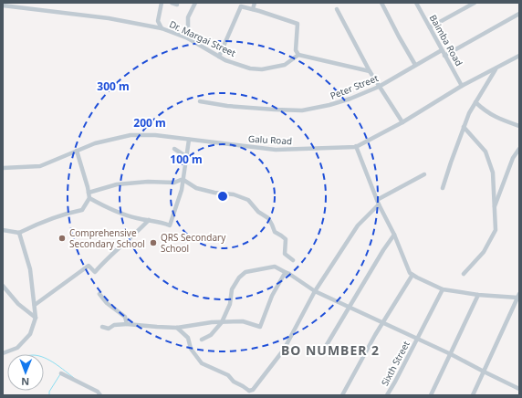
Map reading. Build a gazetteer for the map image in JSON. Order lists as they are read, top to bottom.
{
  "streets": {
    "street": [
      "Dr. Margai Street",
      "Baimba Road",
      "Peter Street",
      "Galu Road",
      "Sixth Street"
    ]
  },
  "crossings": [
    ["Baimba Road", "Peter Street"],
    ["Baimba Road", "Galu Road"]
  ],
  "districts": ["BO NUMBER 2"],
  "places": ["Comprehensive Secondary School", "QRS Secondary School"],
  "north": "bottom",
  "rings": ["300 m", "200 m", "100 m"]
}
